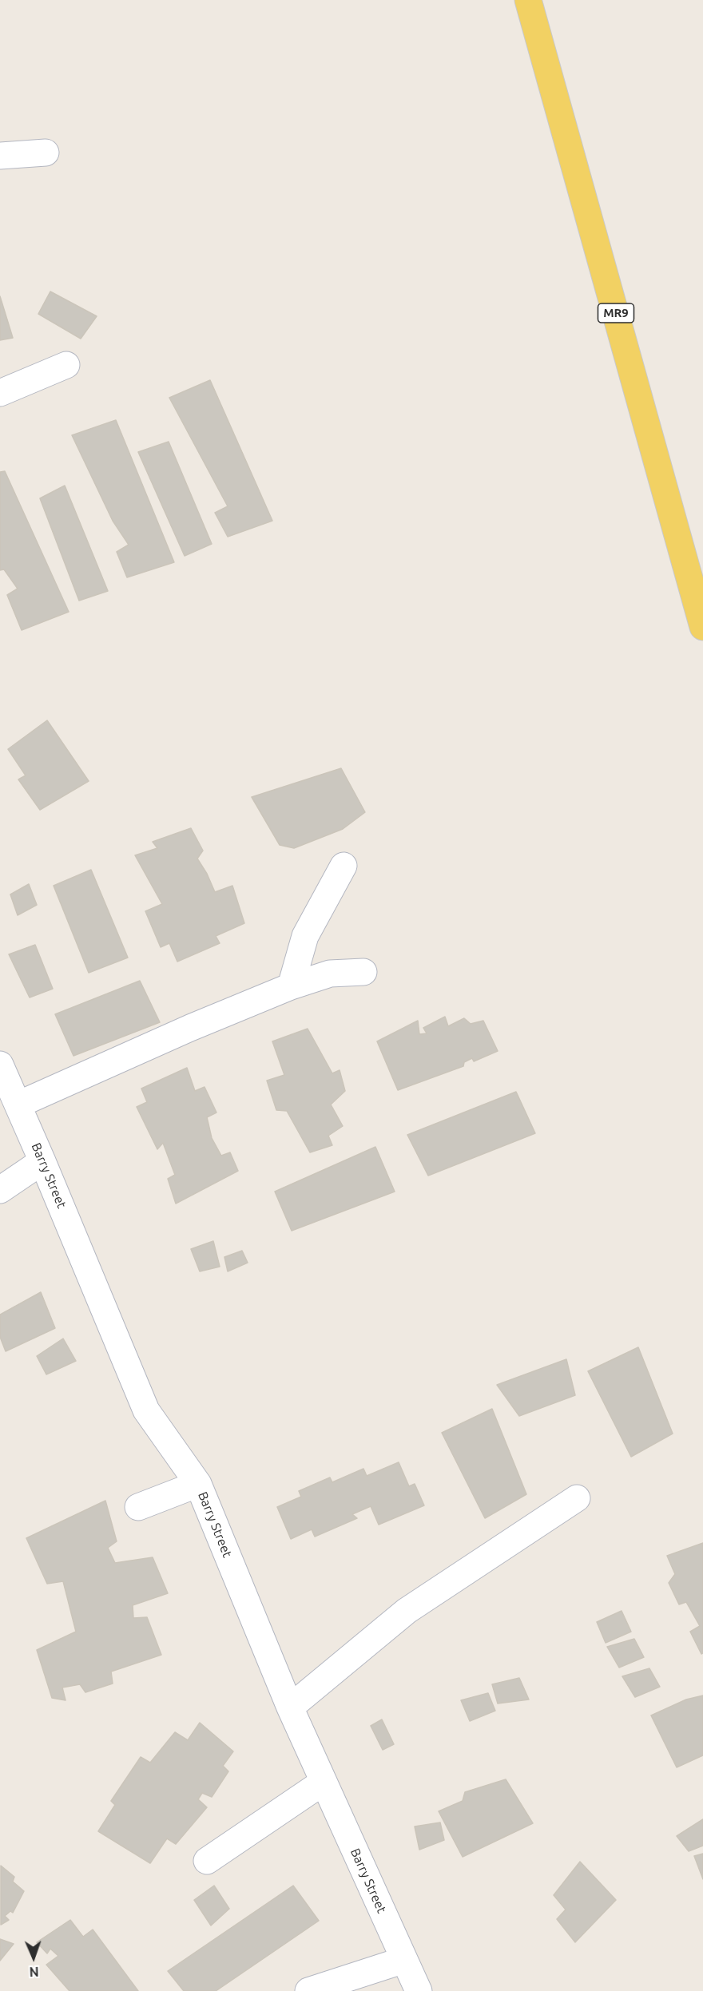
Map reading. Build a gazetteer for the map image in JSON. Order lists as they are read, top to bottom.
{
  "streets": {
    "main road": ["MR9"],
    "street": ["Barry Street"]
  },
  "north": "bottom"
}
